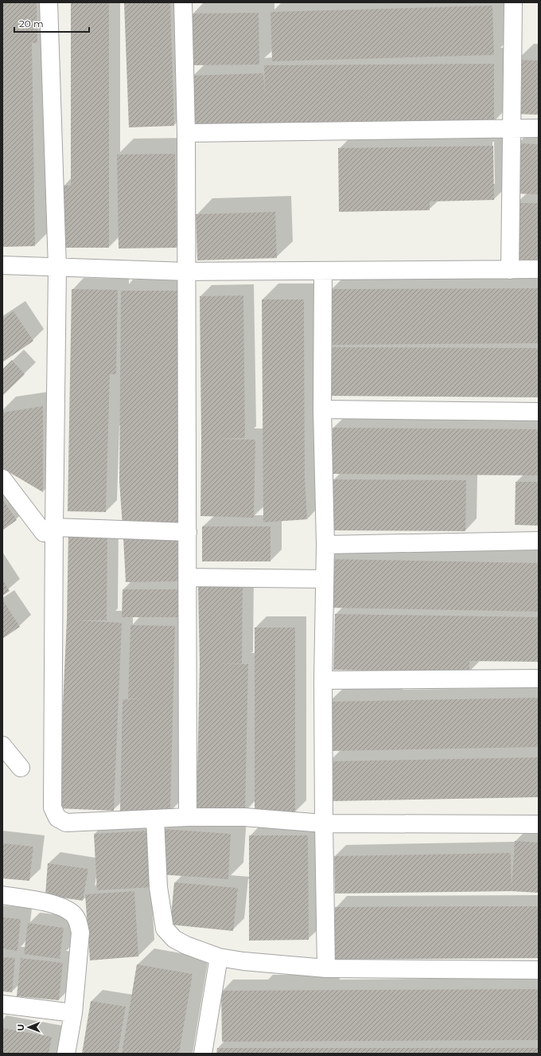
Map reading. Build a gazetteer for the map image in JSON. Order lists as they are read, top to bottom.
{
  "scale_bar": "20 m",
  "north": "left"
}
